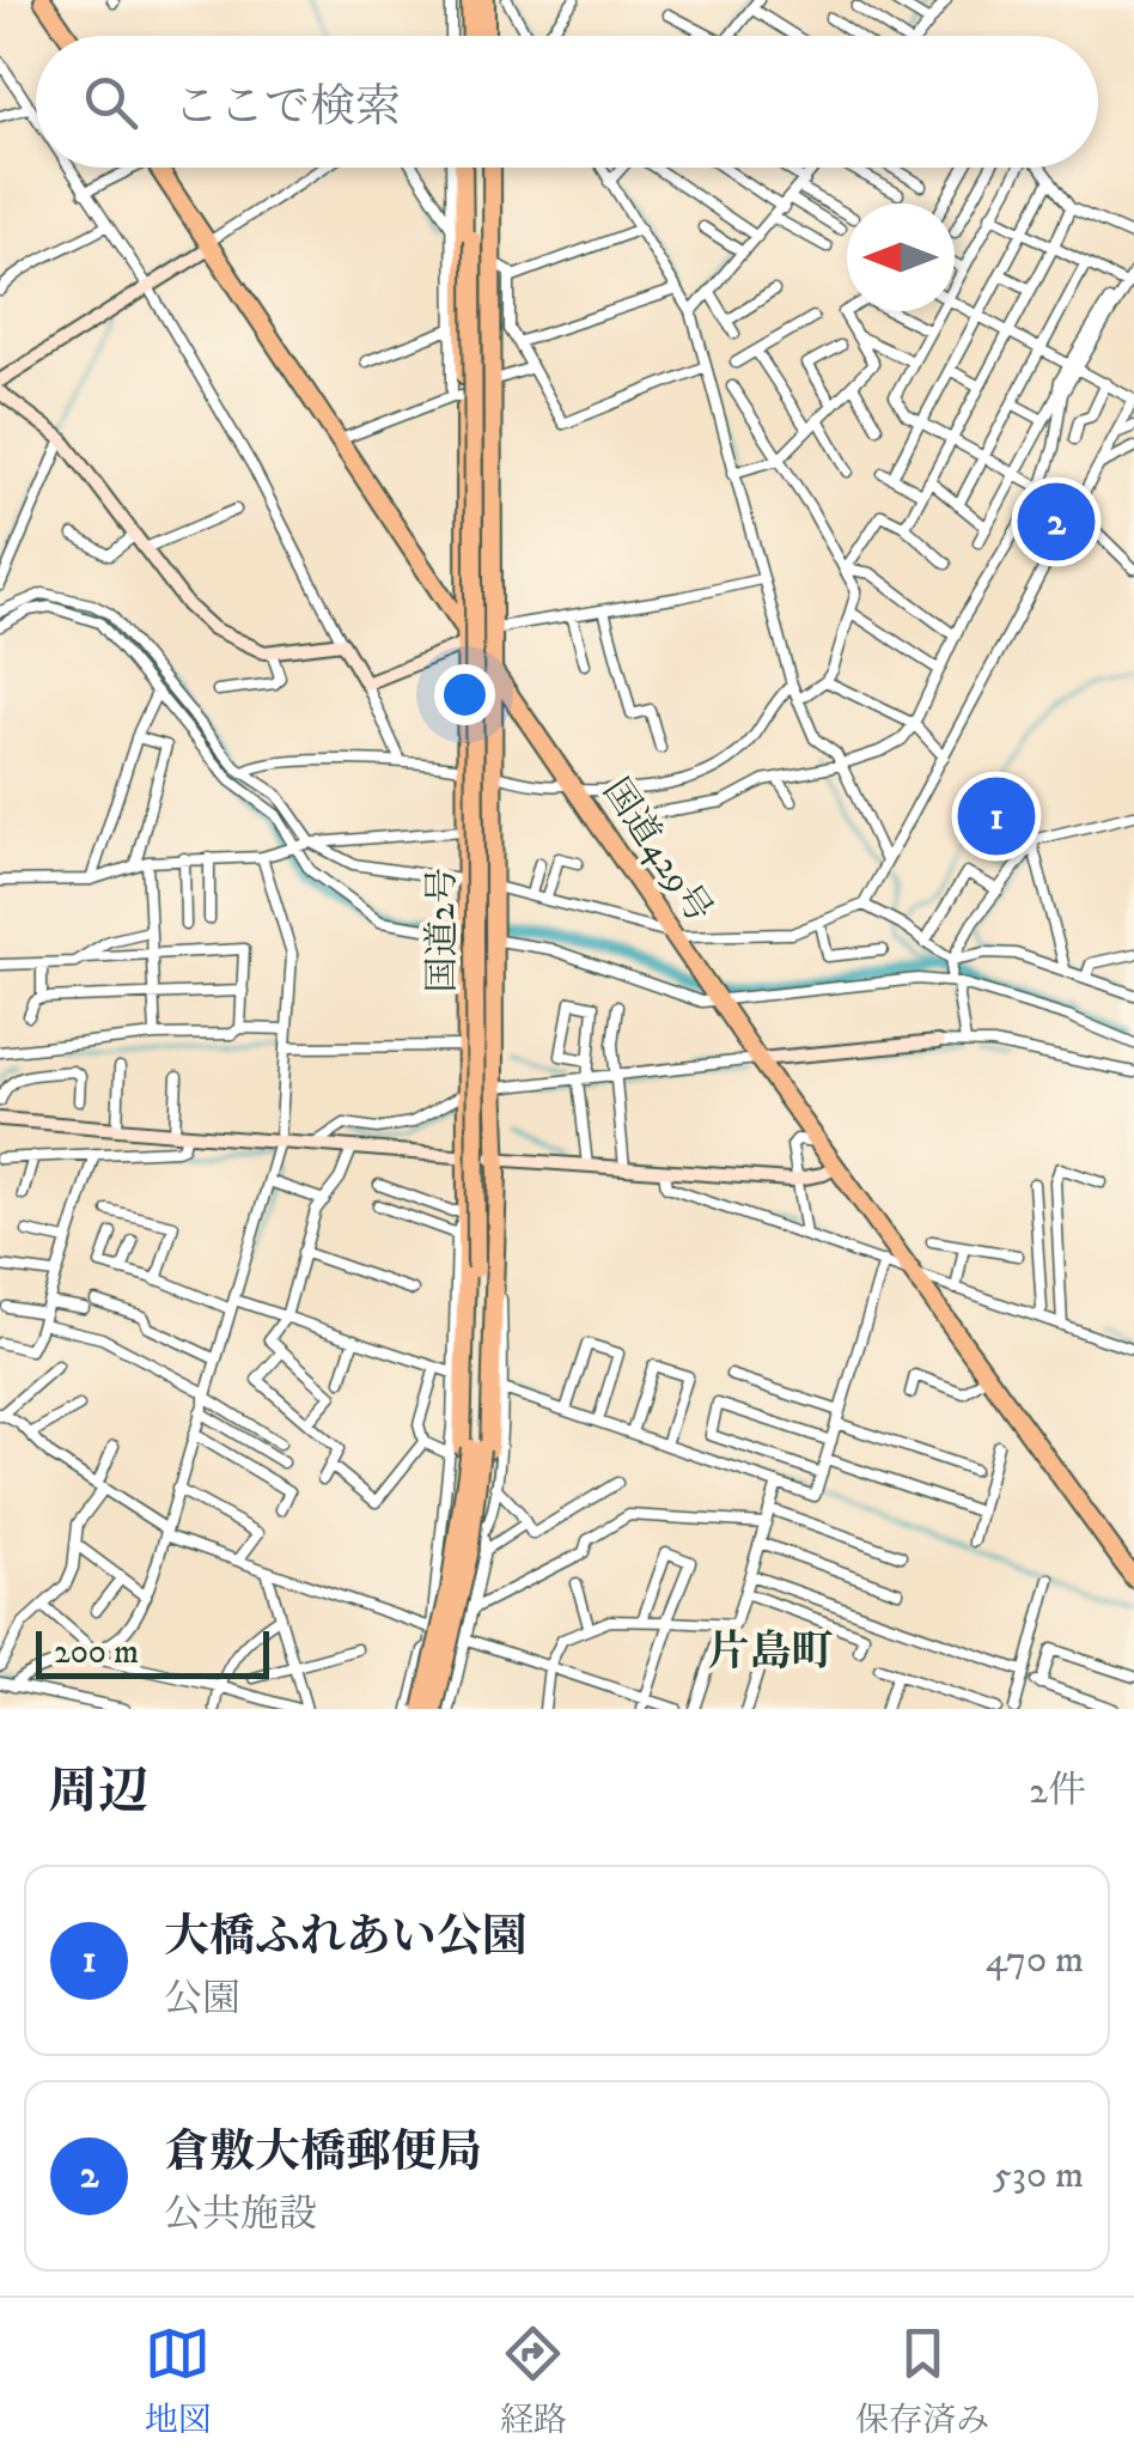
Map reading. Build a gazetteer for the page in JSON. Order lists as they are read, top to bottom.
{
  "streets": {
    "highway": ["国道429号", "国道2号"]
  },
  "districts": ["片島町"],
  "scale_bar": "200 m",
  "north": "left",
  "page": {
    "search": "ここで検索",
    "pins": ["2", "1"],
    "scale": "200 m",
    "heading": ["周辺", "2件"],
    "list": [
      {
        "mark": "1",
        "name": "大橋ふれあい公園",
        "note": "公園",
        "value": "470 m"
      },
      {
        "mark": "2",
        "name": "倉敷大橋郵便局",
        "note": "公共施設",
        "value": "530 m"
      }
    ],
    "nav": ["地図", "経路", "保存済み"]
  }
}
